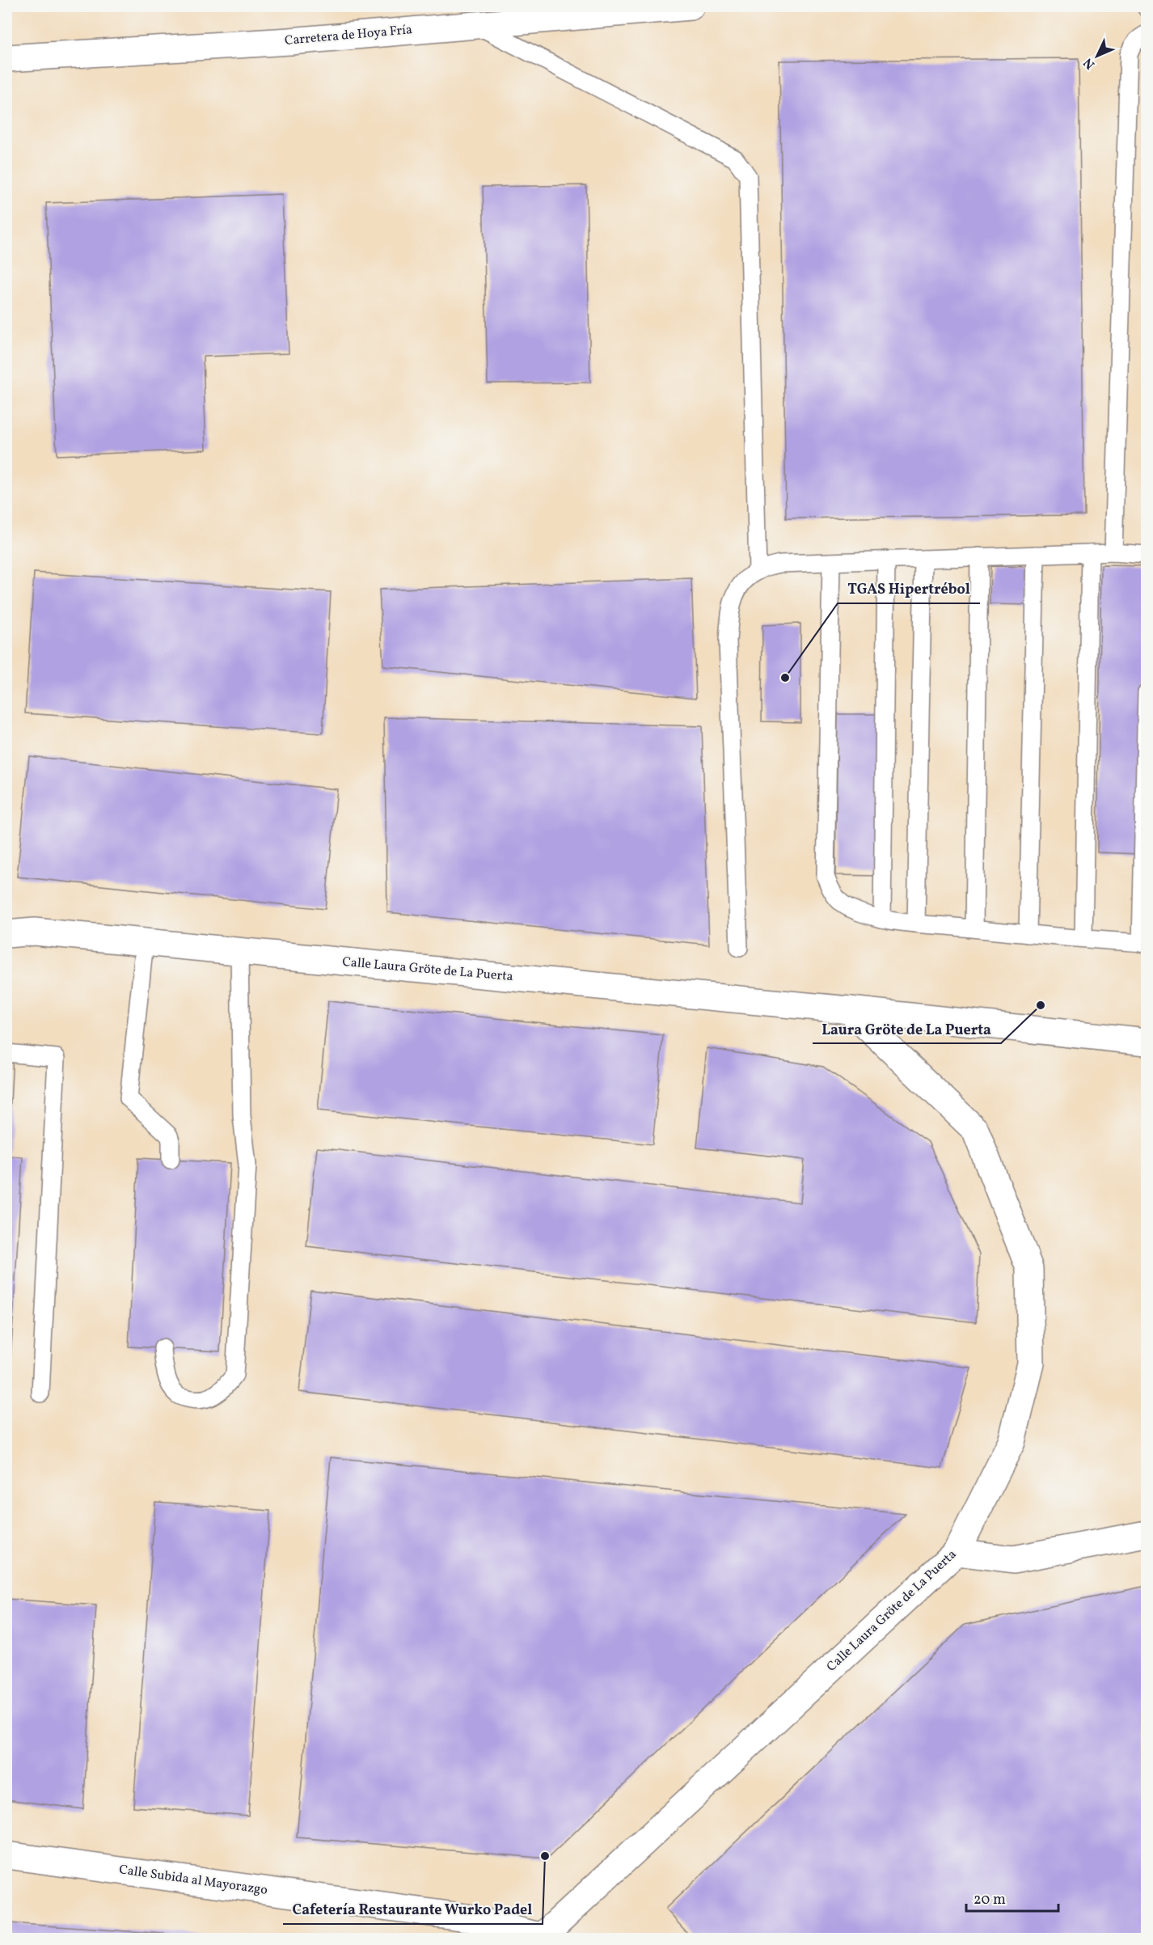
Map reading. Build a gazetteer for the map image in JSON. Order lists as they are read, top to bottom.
{
  "streets": {
    "street": ["Carretera de Hoya Fría", "Calle Laura Gröte de La Puerta", "Calle Subida al Mayorazgo"]
  },
  "crossings": [
    ["Calle Laura Gröte de La Puerta", "Calle Subida al Mayorazgo"]
  ],
  "places": ["TGAS Hipertrébol", "Laura Gröte de La Puerta", "Cafetería Restaurante Wurko Padel"],
  "scale_bar": "20 m",
  "north": "bottom left"
}
